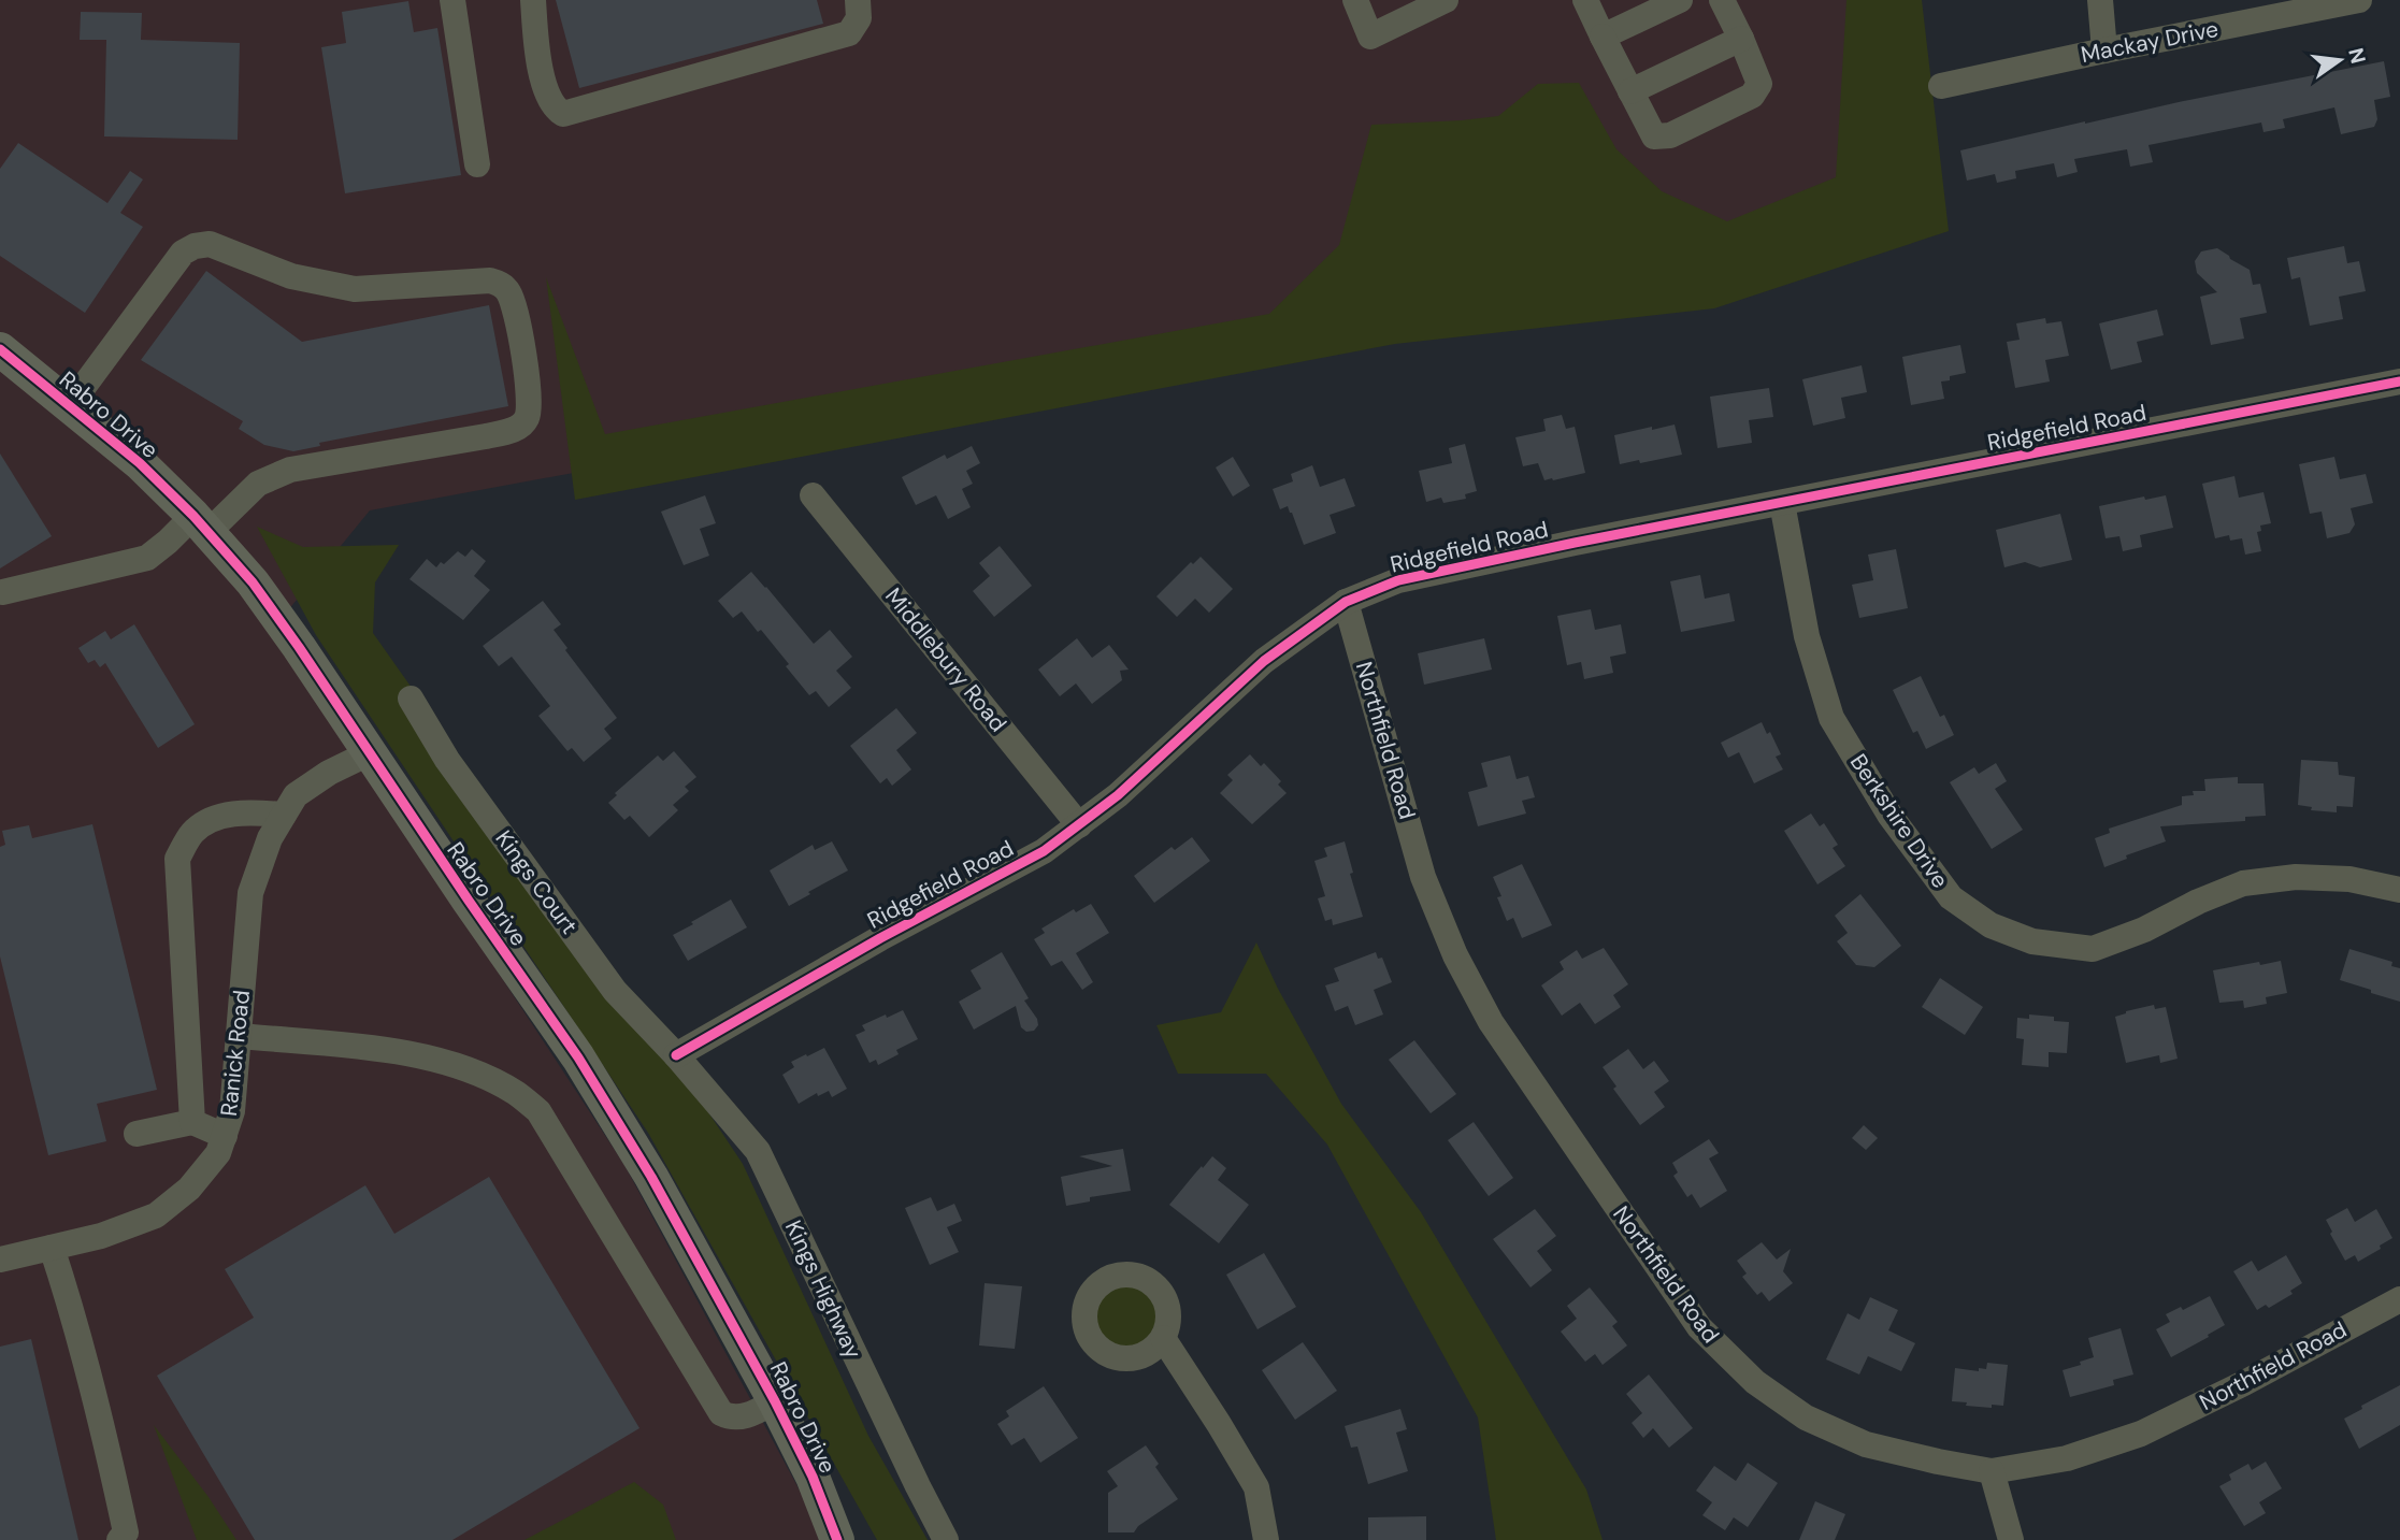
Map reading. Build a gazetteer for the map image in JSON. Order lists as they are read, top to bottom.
{
  "streets": {
    "main road": ["Rabro Drive"],
    "street": [
      "Mackay Drive",
      "Ridgefield Road",
      "Middlebury Road",
      "Northfield Road",
      "Berkshire Drive",
      "Kings Court",
      "Ranick Road",
      "Kings Highway"
    ]
  },
  "crossings": [
    ["Rabro Drive", "Ranick Road"],
    ["Ridgefield Road", "Middlebury Road"],
    ["Ridgefield Road", "Northfield Road"],
    ["Ridgefield Road", "Berkshire Drive"],
    ["Ridgefield Road", "Kings Court"],
    ["Ridgefield Road", "Kings Highway"],
    ["Kings Court", "Kings Highway"]
  ],
  "north": "right"
}
